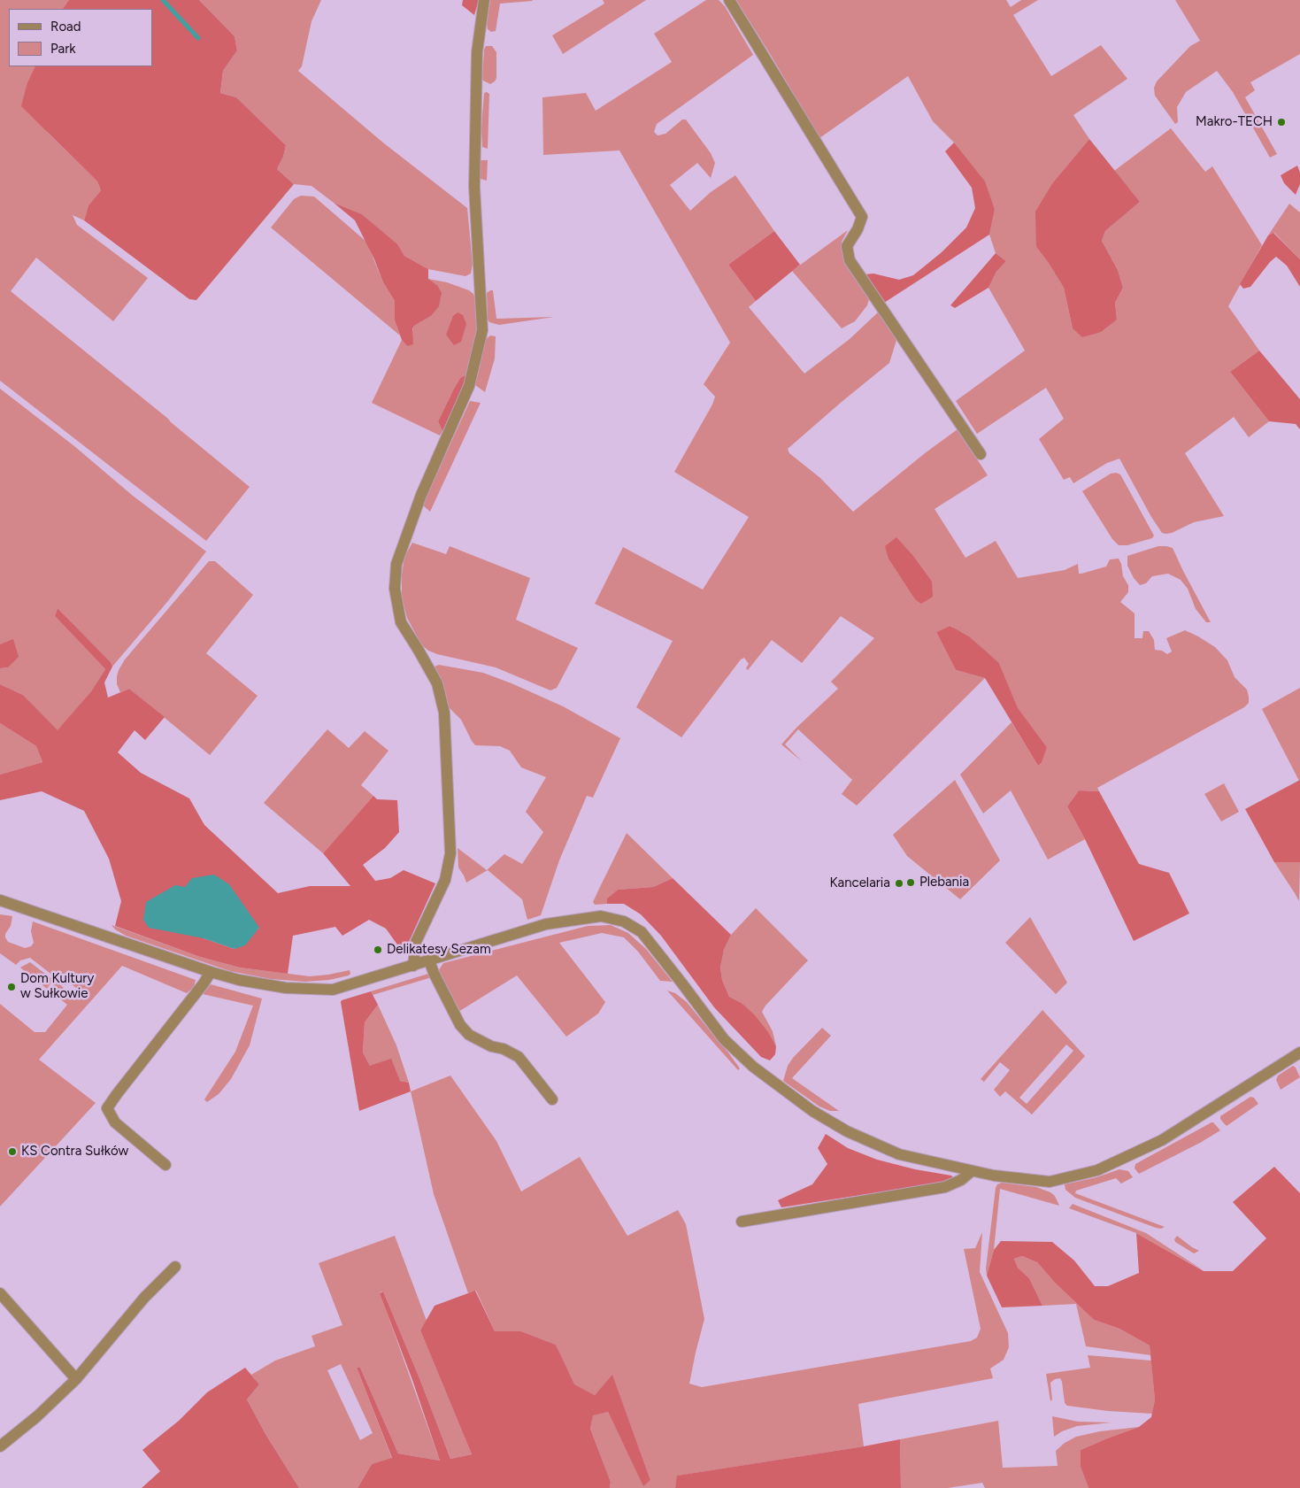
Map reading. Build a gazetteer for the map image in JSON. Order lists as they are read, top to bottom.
{
  "places": [
    "Makro-TECH",
    "Plebania",
    "Kancelaria",
    "Delikatesy Sezam",
    "Dom Kultury w Sułkowie",
    "KS Contra Sułków"
  ],
  "legend": ["Road", "Park"]
}
